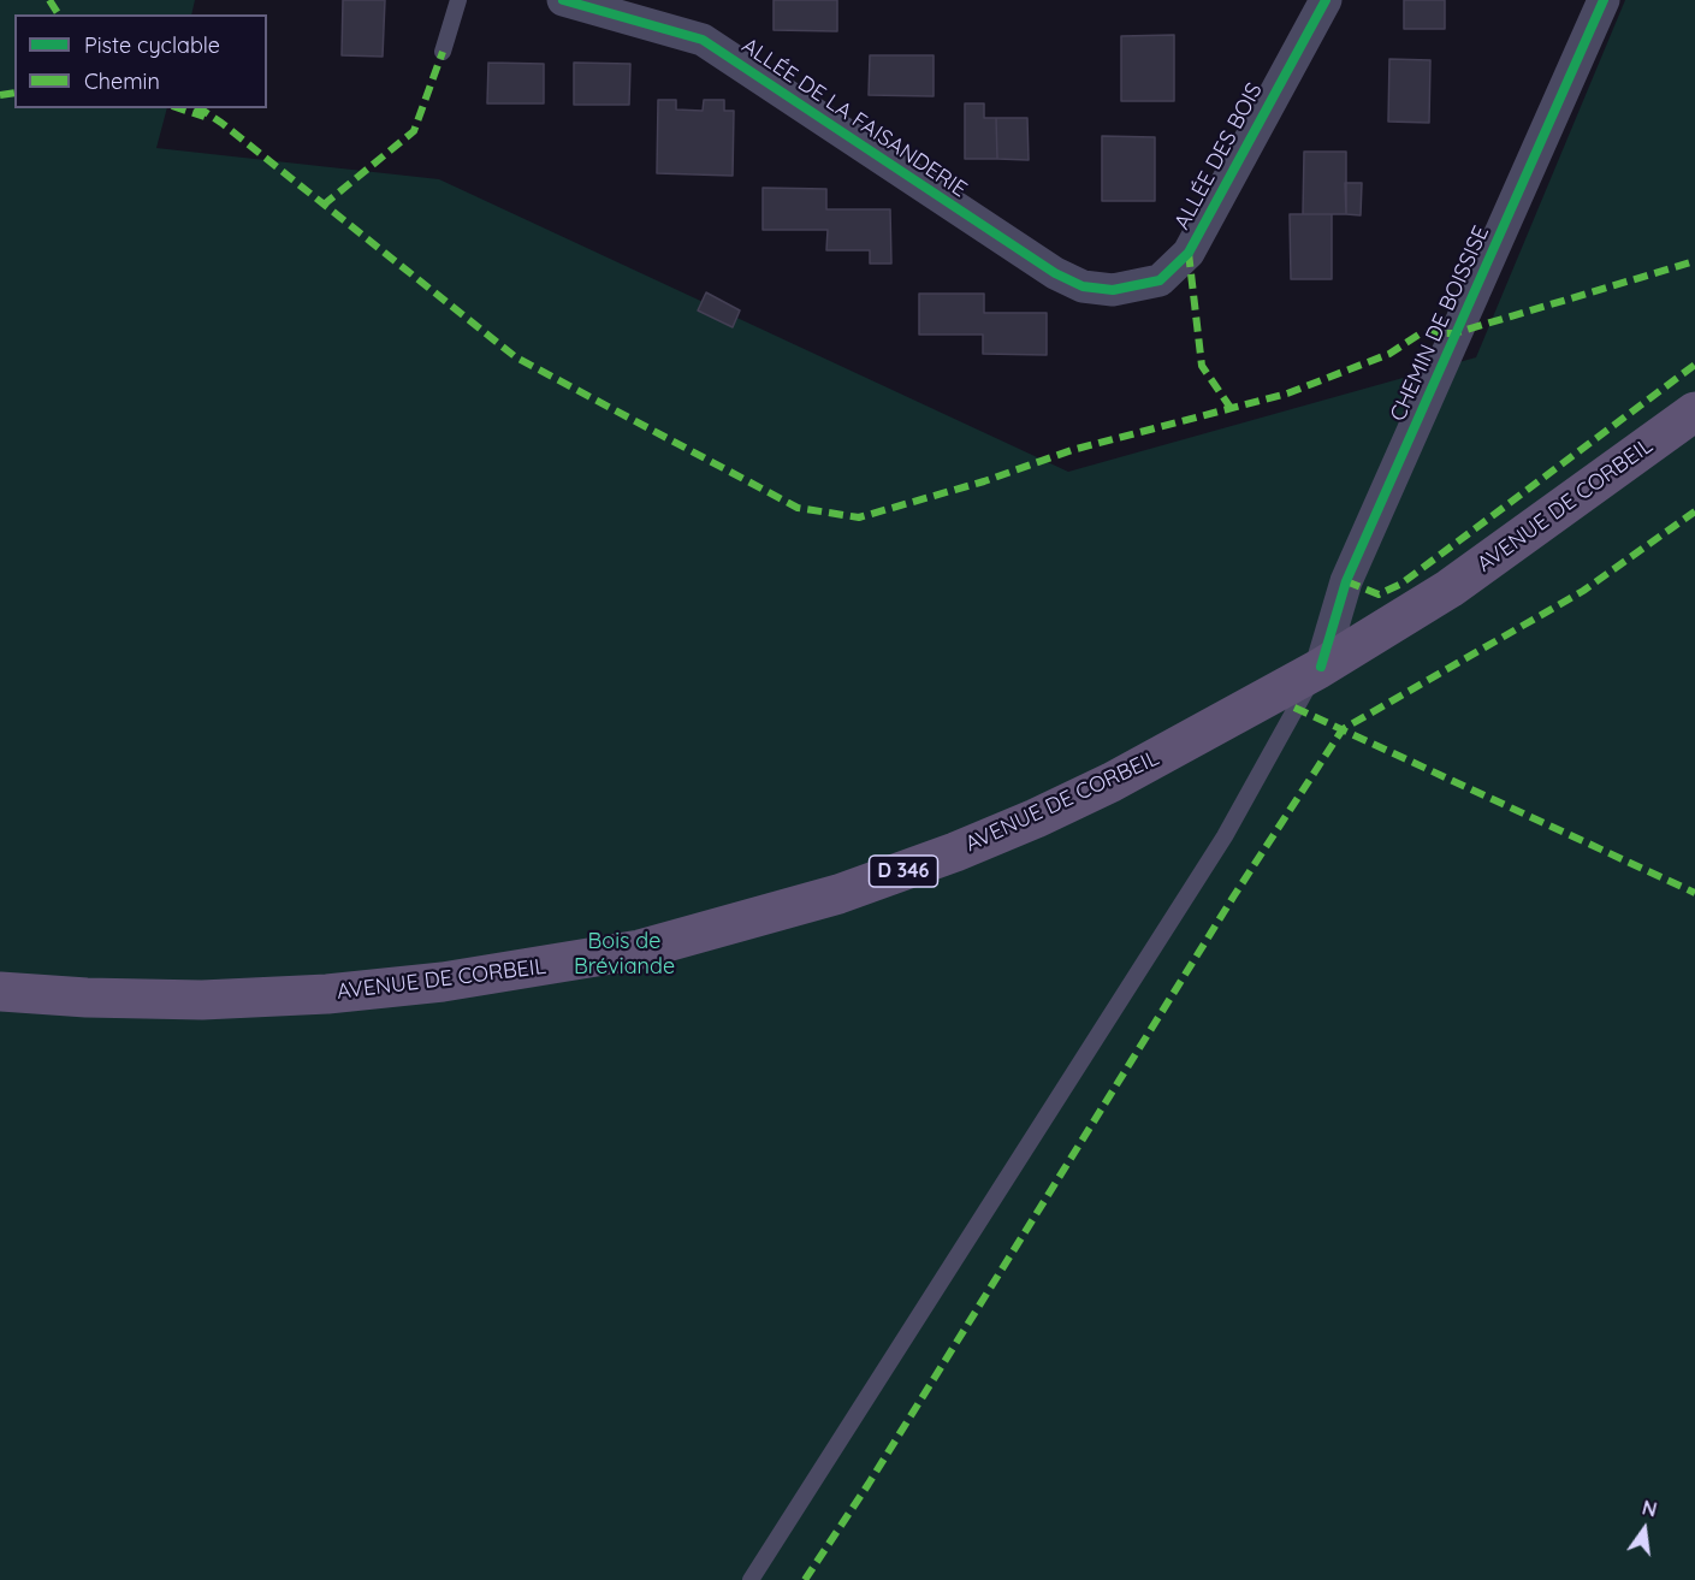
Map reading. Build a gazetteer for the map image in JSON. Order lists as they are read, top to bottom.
{
  "streets": {
    "main road": ["AVENUE DE CORBEIL", "D 346"],
    "street": ["ALLÉE DE LA FAISANDERIE", "ALLÉE DES BOIS", "CHEMIN DE BOISSISE"]
  },
  "crossings": [
    ["ALLÉE DE LA FAISANDERIE", "ALLÉE DES BOIS"],
    ["CHEMIN DE BOISSISE", "AVENUE DE CORBEIL"]
  ],
  "parks": ["Bois de Bréviande"],
  "legend": ["Piste cyclable", "Chemin"],
  "north": "top"
}
